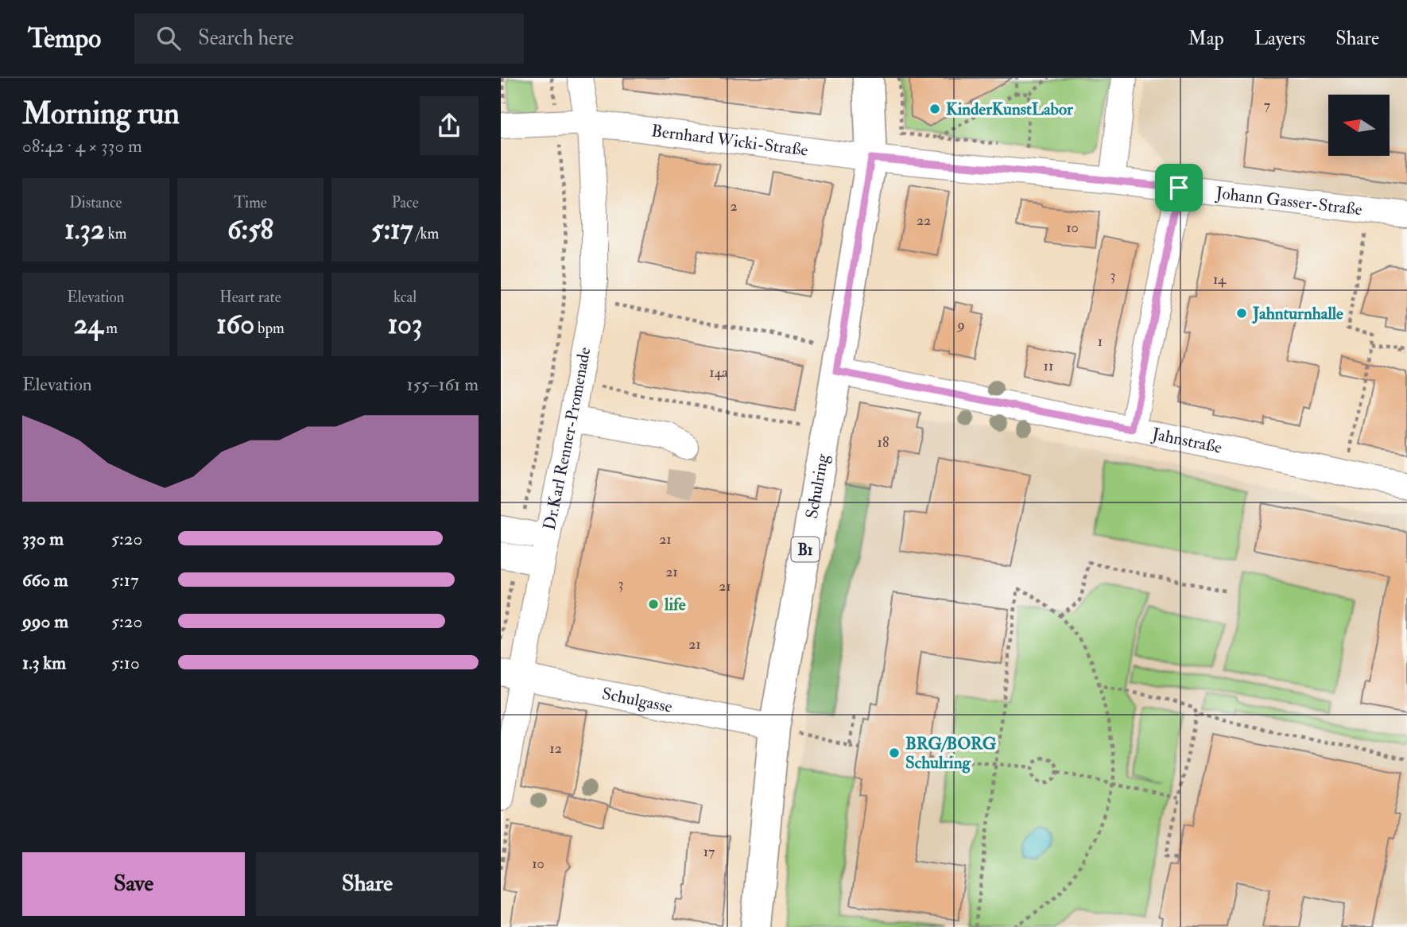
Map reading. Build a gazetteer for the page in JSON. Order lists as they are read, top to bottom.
{
  "streets": {
    "main road": ["Schulring", "B1"],
    "street": [
      "Bernhard Wicki-Straße",
      "Johann Gasser-Straße",
      "Dr.Karl Renner-Promenade",
      "Jahnstraße",
      "Schulgasse"
    ]
  },
  "crossings": [
    ["Bernhard Wicki-Straße", "Johann Gasser-Straße"],
    ["Bernhard Wicki-Straße", "Dr.Karl Renner-Promenade"],
    ["Bernhard Wicki-Straße", "Schulring"],
    ["Johann Gasser-Straße", "Schulring"],
    ["Dr.Karl Renner-Promenade", "Schulgasse"],
    ["Jahnstraße", "Schulring"],
    ["Schulring", "Schulgasse"]
  ],
  "places": [
    "KinderKunstLabor",
    "Jahnturnhalle",
    "life",
    "BRG/BORG Schulring"
  ],
  "house_numbers": [
    "7",
    "2",
    "22",
    "10",
    "3",
    "14",
    "9",
    "1",
    "11",
    "14a",
    "18",
    "21",
    "21",
    "3",
    "21",
    "21",
    "12",
    "17",
    "10"
  ],
  "north": "left",
  "page": {
    "header": "Tempo",
    "search": "Search here",
    "nav": ["Map", "Layers", "Share"],
    "heading": ["Morning run", "08:42 · 4 × 330 m"],
    "stats": [
      ["Distance", "1.32 km"],
      ["Time", "6:58"],
      ["Pace", "5:17 /km"],
      ["Elevation", "24 m"],
      ["Heart rate", "160 bpm"],
      ["kcal", "103"]
    ],
    "chart": ["Elevation", "155–161 m"],
    "list": [
      {
        "name": "330 m",
        "note": "5:20"
      },
      {
        "name": "660 m",
        "note": "5:17"
      },
      {
        "name": "990 m",
        "note": "5:20"
      },
      {
        "name": "1.3 km",
        "note": "5:10"
      }
    ],
    "buttons": ["Save", "Share"]
  }
}
